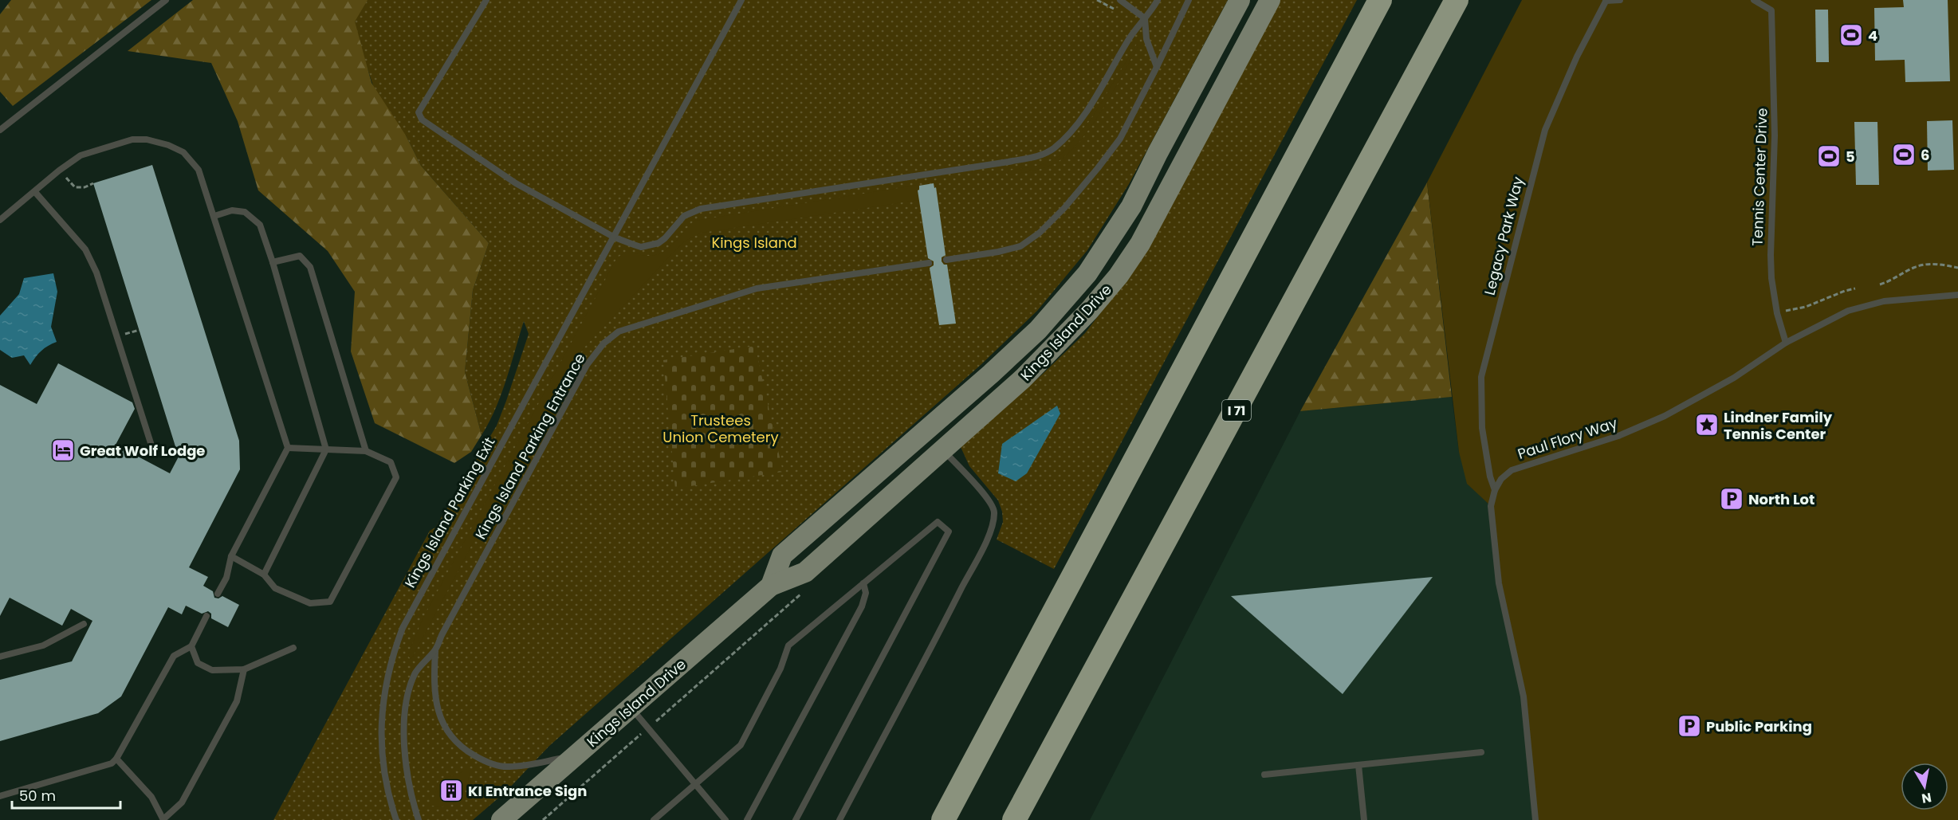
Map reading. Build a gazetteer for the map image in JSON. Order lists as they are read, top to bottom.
{
  "streets": {
    "highway": ["I 71"],
    "main road": ["Kings Island Drive"],
    "lane": [
      "Tennis Center Drive",
      "Legacy Park Way",
      "Paul Flory Way",
      "Kings Island Parking Entrance",
      "Kings Island Parking Exit"
    ]
  },
  "crossings": [
    ["Tennis Center Drive", "Paul Flory Way"],
    ["Legacy Park Way", "Paul Flory Way"]
  ],
  "parks": ["Kings Island", "Trustees Union Cemetery"],
  "places": {
    "sports": ["4", "6", "5"],
    "place": ["Lindner Family Tennis Center"],
    "hotel": ["Great Wolf Lodge"],
    "parking": ["North Lot", "Public Parking"],
    "building": ["KI Entrance Sign"]
  },
  "scale_bar": "50 m",
  "north": "bottom"
}
